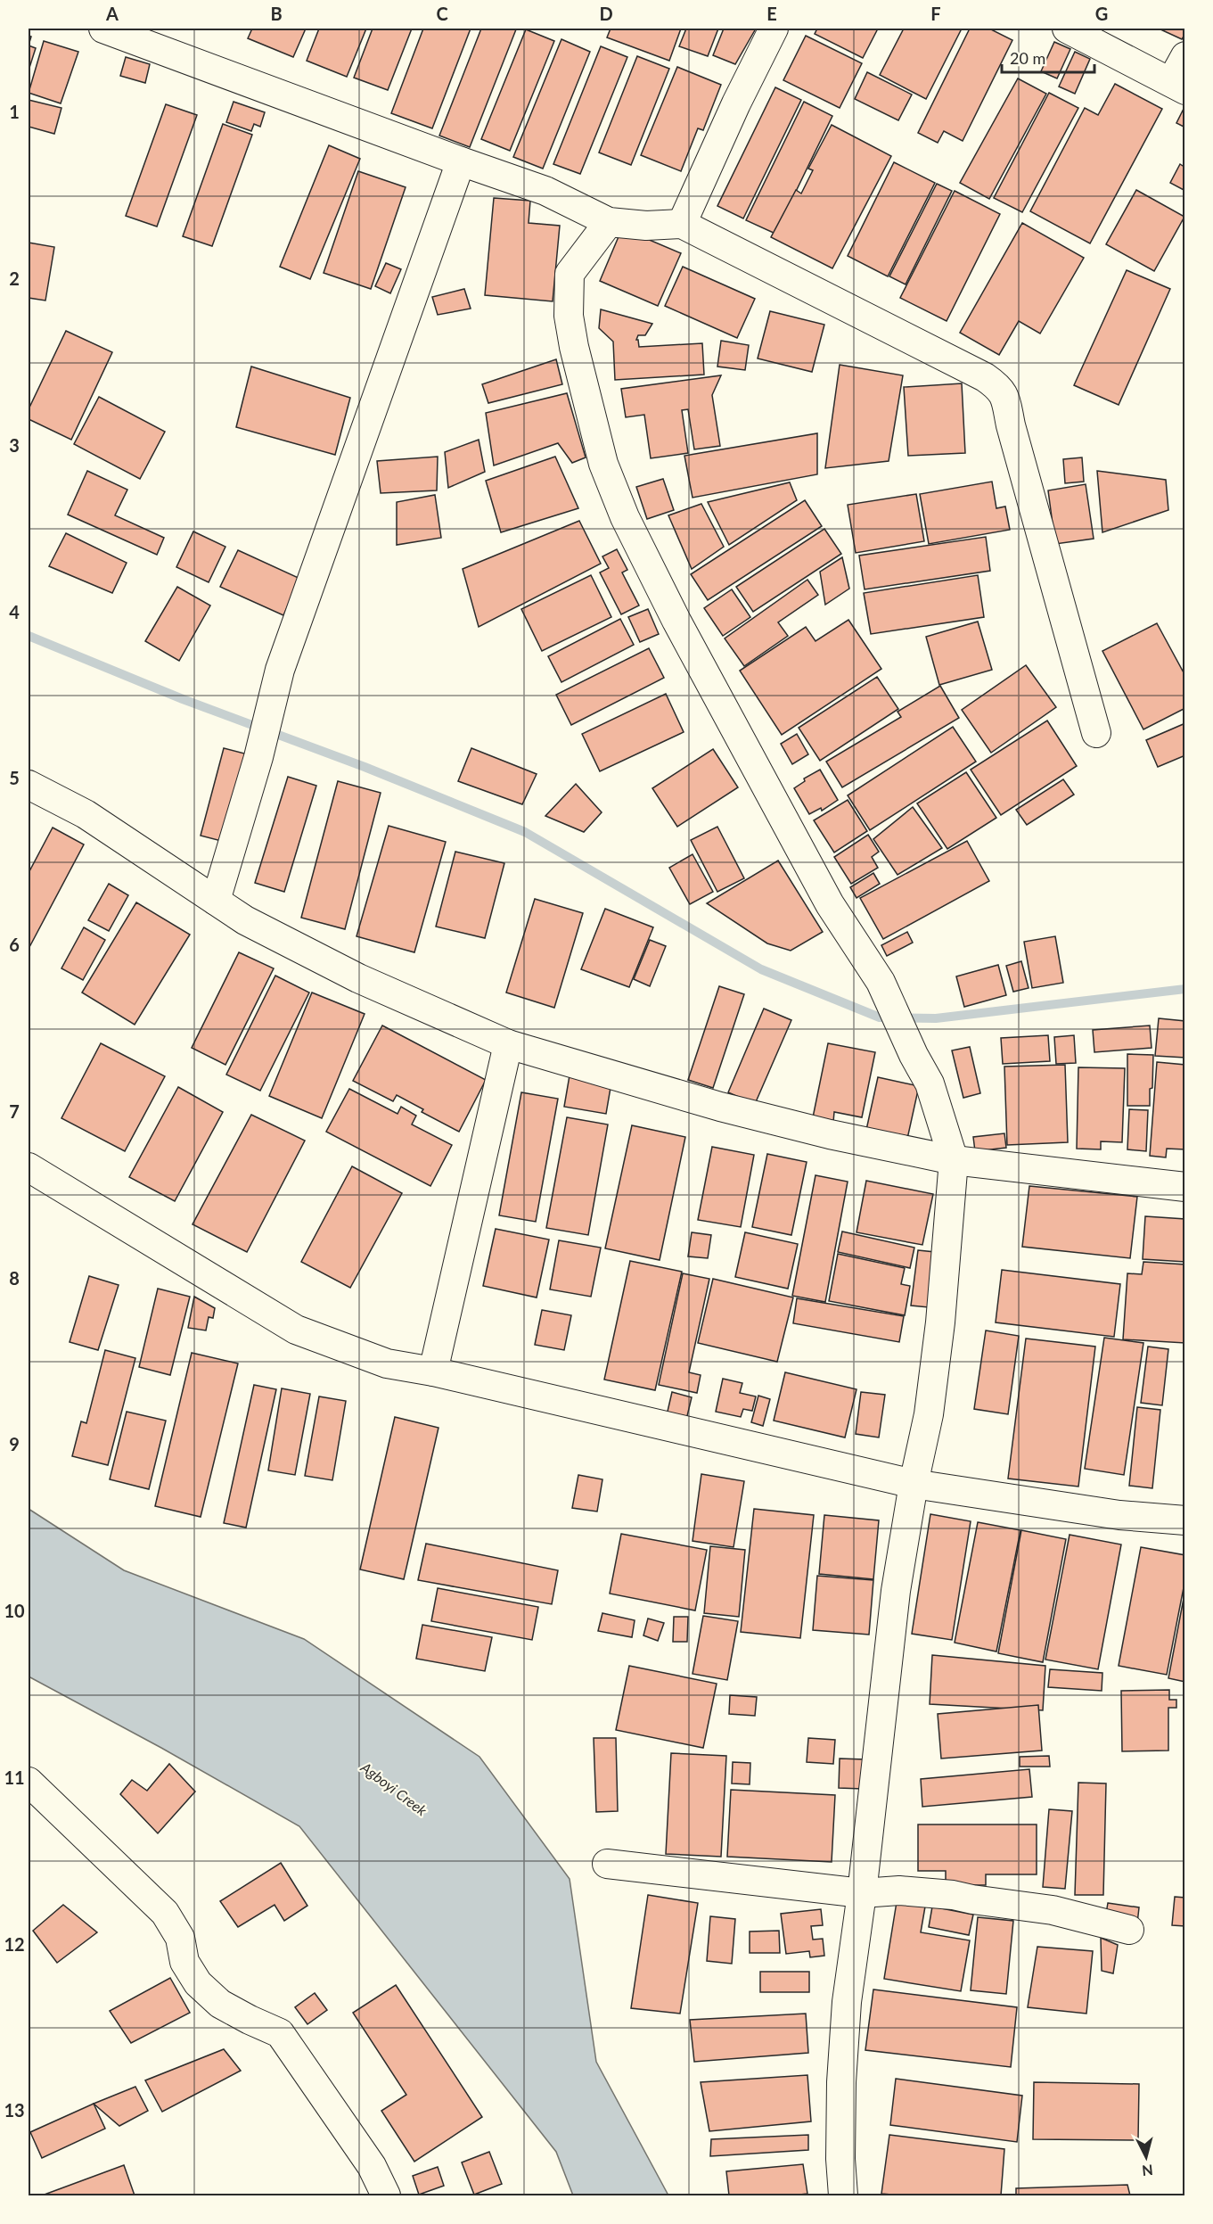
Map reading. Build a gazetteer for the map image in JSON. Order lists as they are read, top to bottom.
{
  "water": ["Agboyi Creek"],
  "scale_bar": "20 m",
  "north": "bottom",
  "grid": {
    "columns": [
      "A",
      "B",
      "C",
      "D",
      "E",
      "F",
      "G"
    ],
    "rows": [
      "1",
      "2",
      "3",
      "4",
      "5",
      "6",
      "7",
      "8",
      "9",
      "10",
      "11",
      "12",
      "13"
    ]
  }
}
